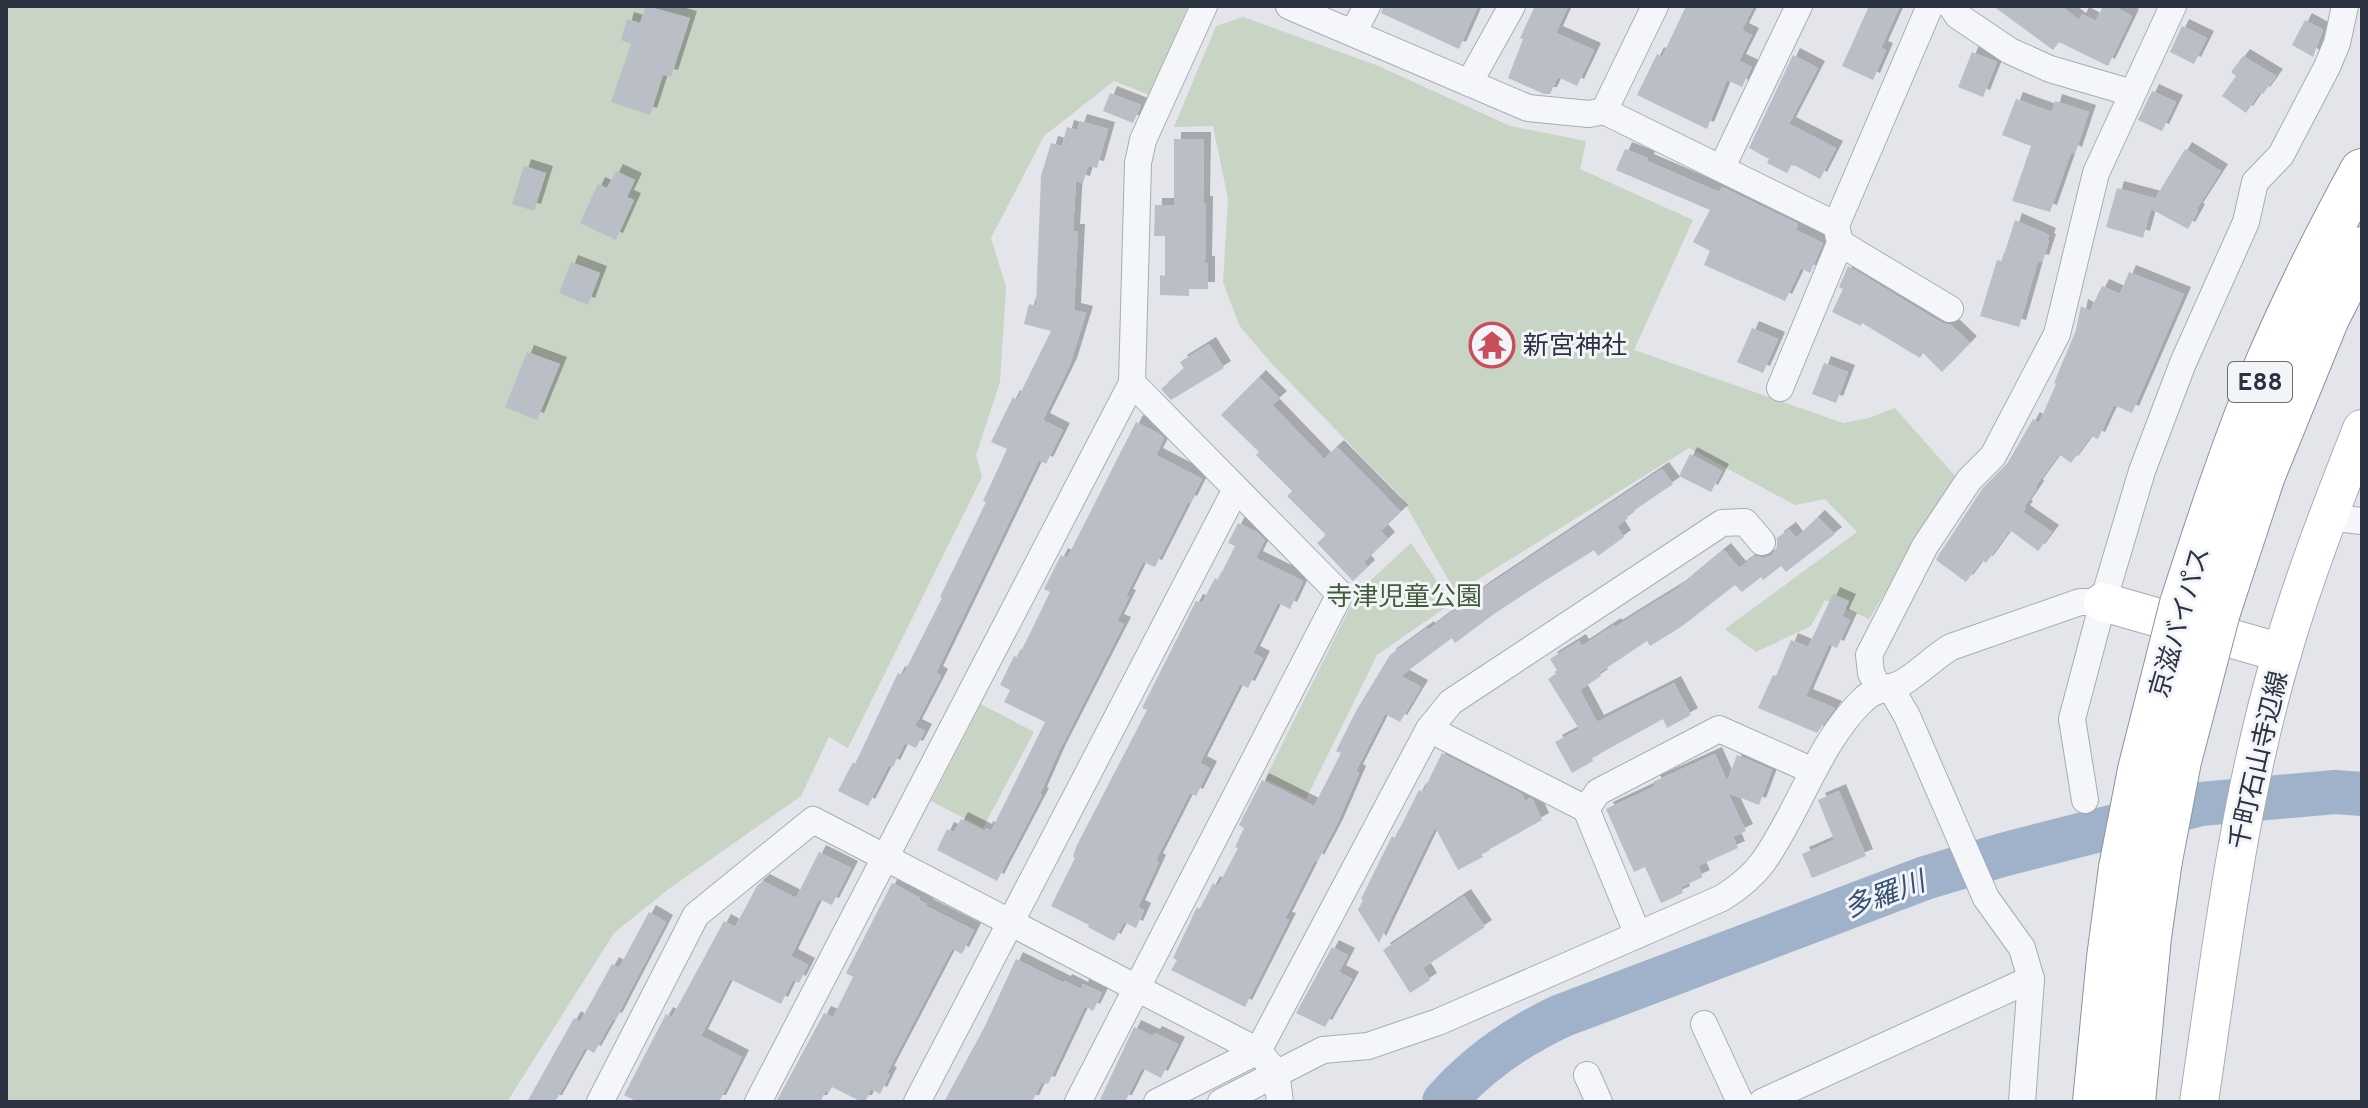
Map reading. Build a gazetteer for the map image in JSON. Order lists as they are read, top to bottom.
{
  "streets": {
    "highway": ["E88", "京滋バイパス"],
    "main road": ["千町石山寺辺線"]
  },
  "water": ["多羅川"],
  "parks": ["寺津児童公園"],
  "places": {
    "temple": ["新宮神社"]
  }
}
